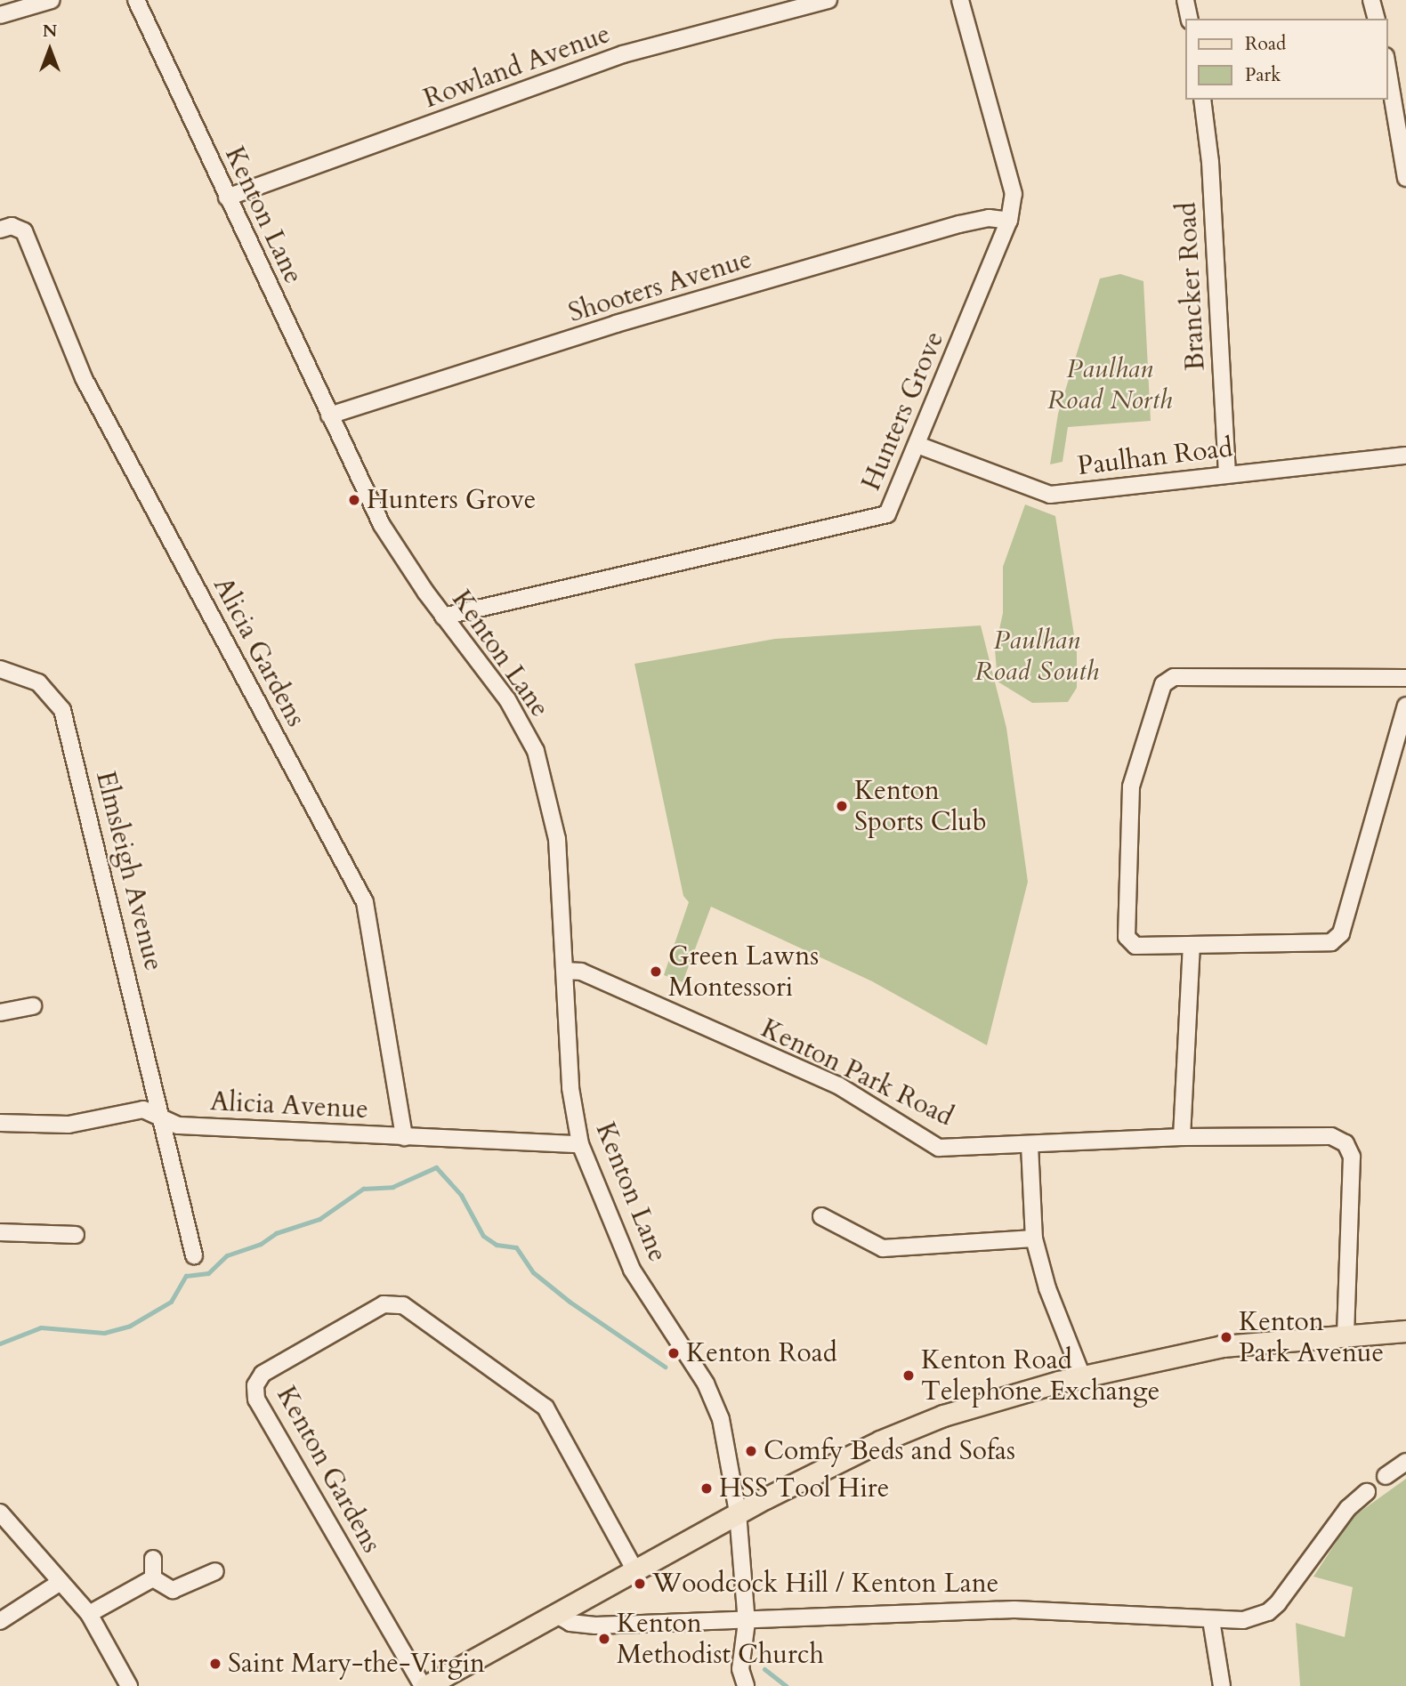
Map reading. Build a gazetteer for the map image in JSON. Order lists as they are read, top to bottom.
{
  "streets": {
    "street": [
      "Rowland Avenue",
      "Kenton Lane",
      "Shooters Avenue",
      "Brancker Road",
      "Hunters Grove",
      "Paulhan Road",
      "Alicia Gardens",
      "Elmsleigh Avenue",
      "Kenton Park Road",
      "Alicia Avenue",
      "Kenton Gardens"
    ]
  },
  "crossings": [
    ["Rowland Avenue", "Kenton Lane"],
    ["Kenton Lane", "Shooters Avenue"],
    ["Kenton Lane", "Hunters Grove"],
    ["Kenton Lane", "Kenton Park Road"],
    ["Kenton Lane", "Alicia Avenue"],
    ["Shooters Avenue", "Hunters Grove"],
    ["Brancker Road", "Paulhan Road"],
    ["Hunters Grove", "Paulhan Road"],
    ["Alicia Gardens", "Alicia Avenue"],
    ["Elmsleigh Avenue", "Alicia Avenue"]
  ],
  "parks": ["Paulhan Road North", "Paulhan Road South"],
  "places": [
    "Hunters Grove",
    "Kenton Sports Club",
    "Green Lawns Montessori",
    "Kenton Park Avenue",
    "Kenton Road",
    "Kenton Road Telephone Exchange",
    "Comfy Beds and Sofas",
    "HSS Tool Hire",
    "Woodcock Hill / Kenton Lane",
    "Kenton Methodist Church",
    "Saint Mary-the-Virgin"
  ],
  "legend": ["Road", "Park"],
  "north": "top"
}
